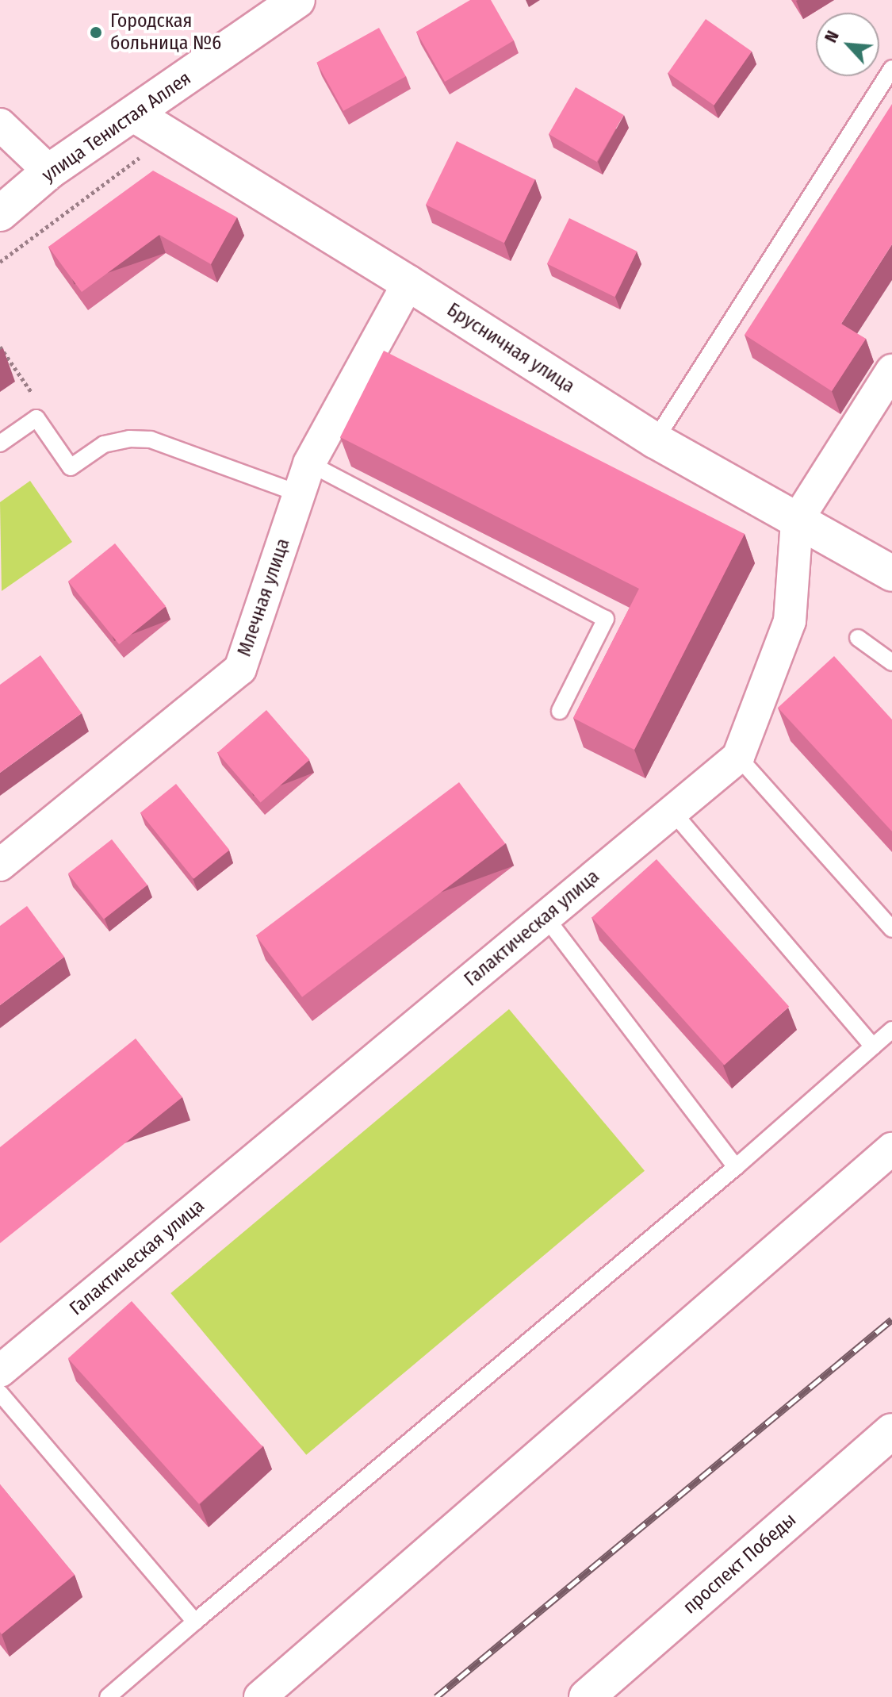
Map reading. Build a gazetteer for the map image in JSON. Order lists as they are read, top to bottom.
{
  "streets": {
    "street": [
      "улица Тенистая Аллея",
      "Брусничная улица",
      "Млечная улица",
      "Галактическая улица",
      "проспект Победы"
    ]
  },
  "crossings": [
    ["улица Тенистая Аллея", "Брусничная улица"],
    ["Брусничная улица", "Млечная улица"],
    ["Брусничная улица", "Галактическая улица"]
  ],
  "places": ["Городская больница №6"],
  "north": "top left"
}
